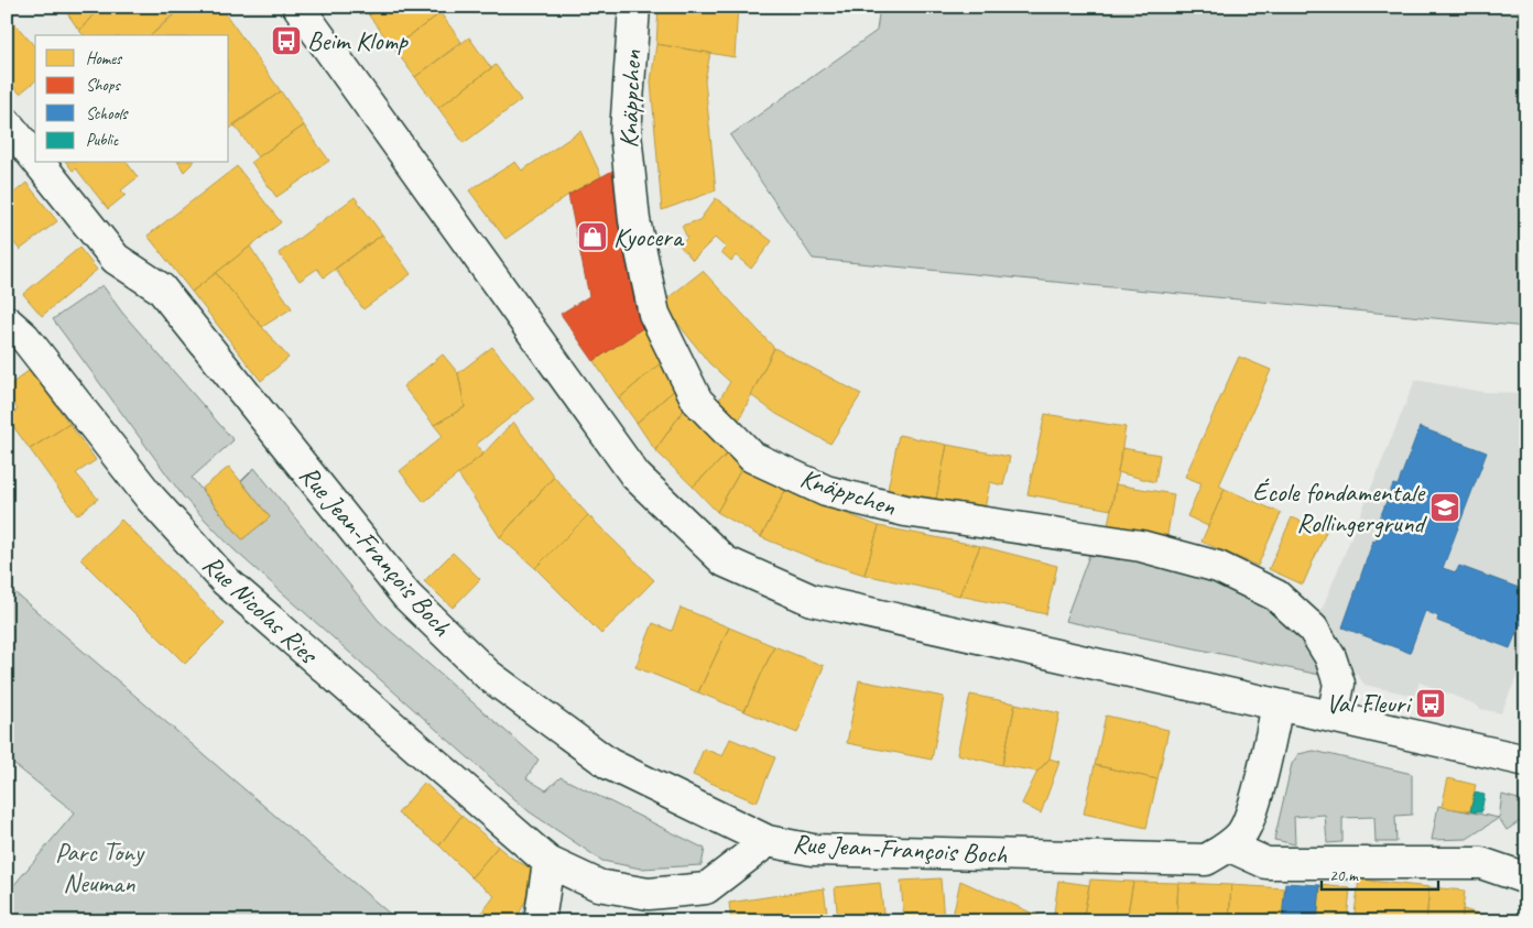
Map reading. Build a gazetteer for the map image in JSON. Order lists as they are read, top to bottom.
{
  "streets": {
    "street": ["Knäppchen", "Rue Jean-François Boch", "Rue Nicolas Ries"]
  },
  "crossings": [
    ["Rue Jean-François Boch", "Rue Nicolas Ries"]
  ],
  "parks": ["Parc Tony Neuman"],
  "places": {
    "bus stop": ["Beim Klomp", "Val Fleuri"],
    "shop": ["Kyocera"],
    "school or university": ["École fondamentale Rollingergrund"]
  },
  "legend": [
    "Homes",
    "Shops",
    "Schools",
    "Public"
  ],
  "scale_bar": "20 m"
}
